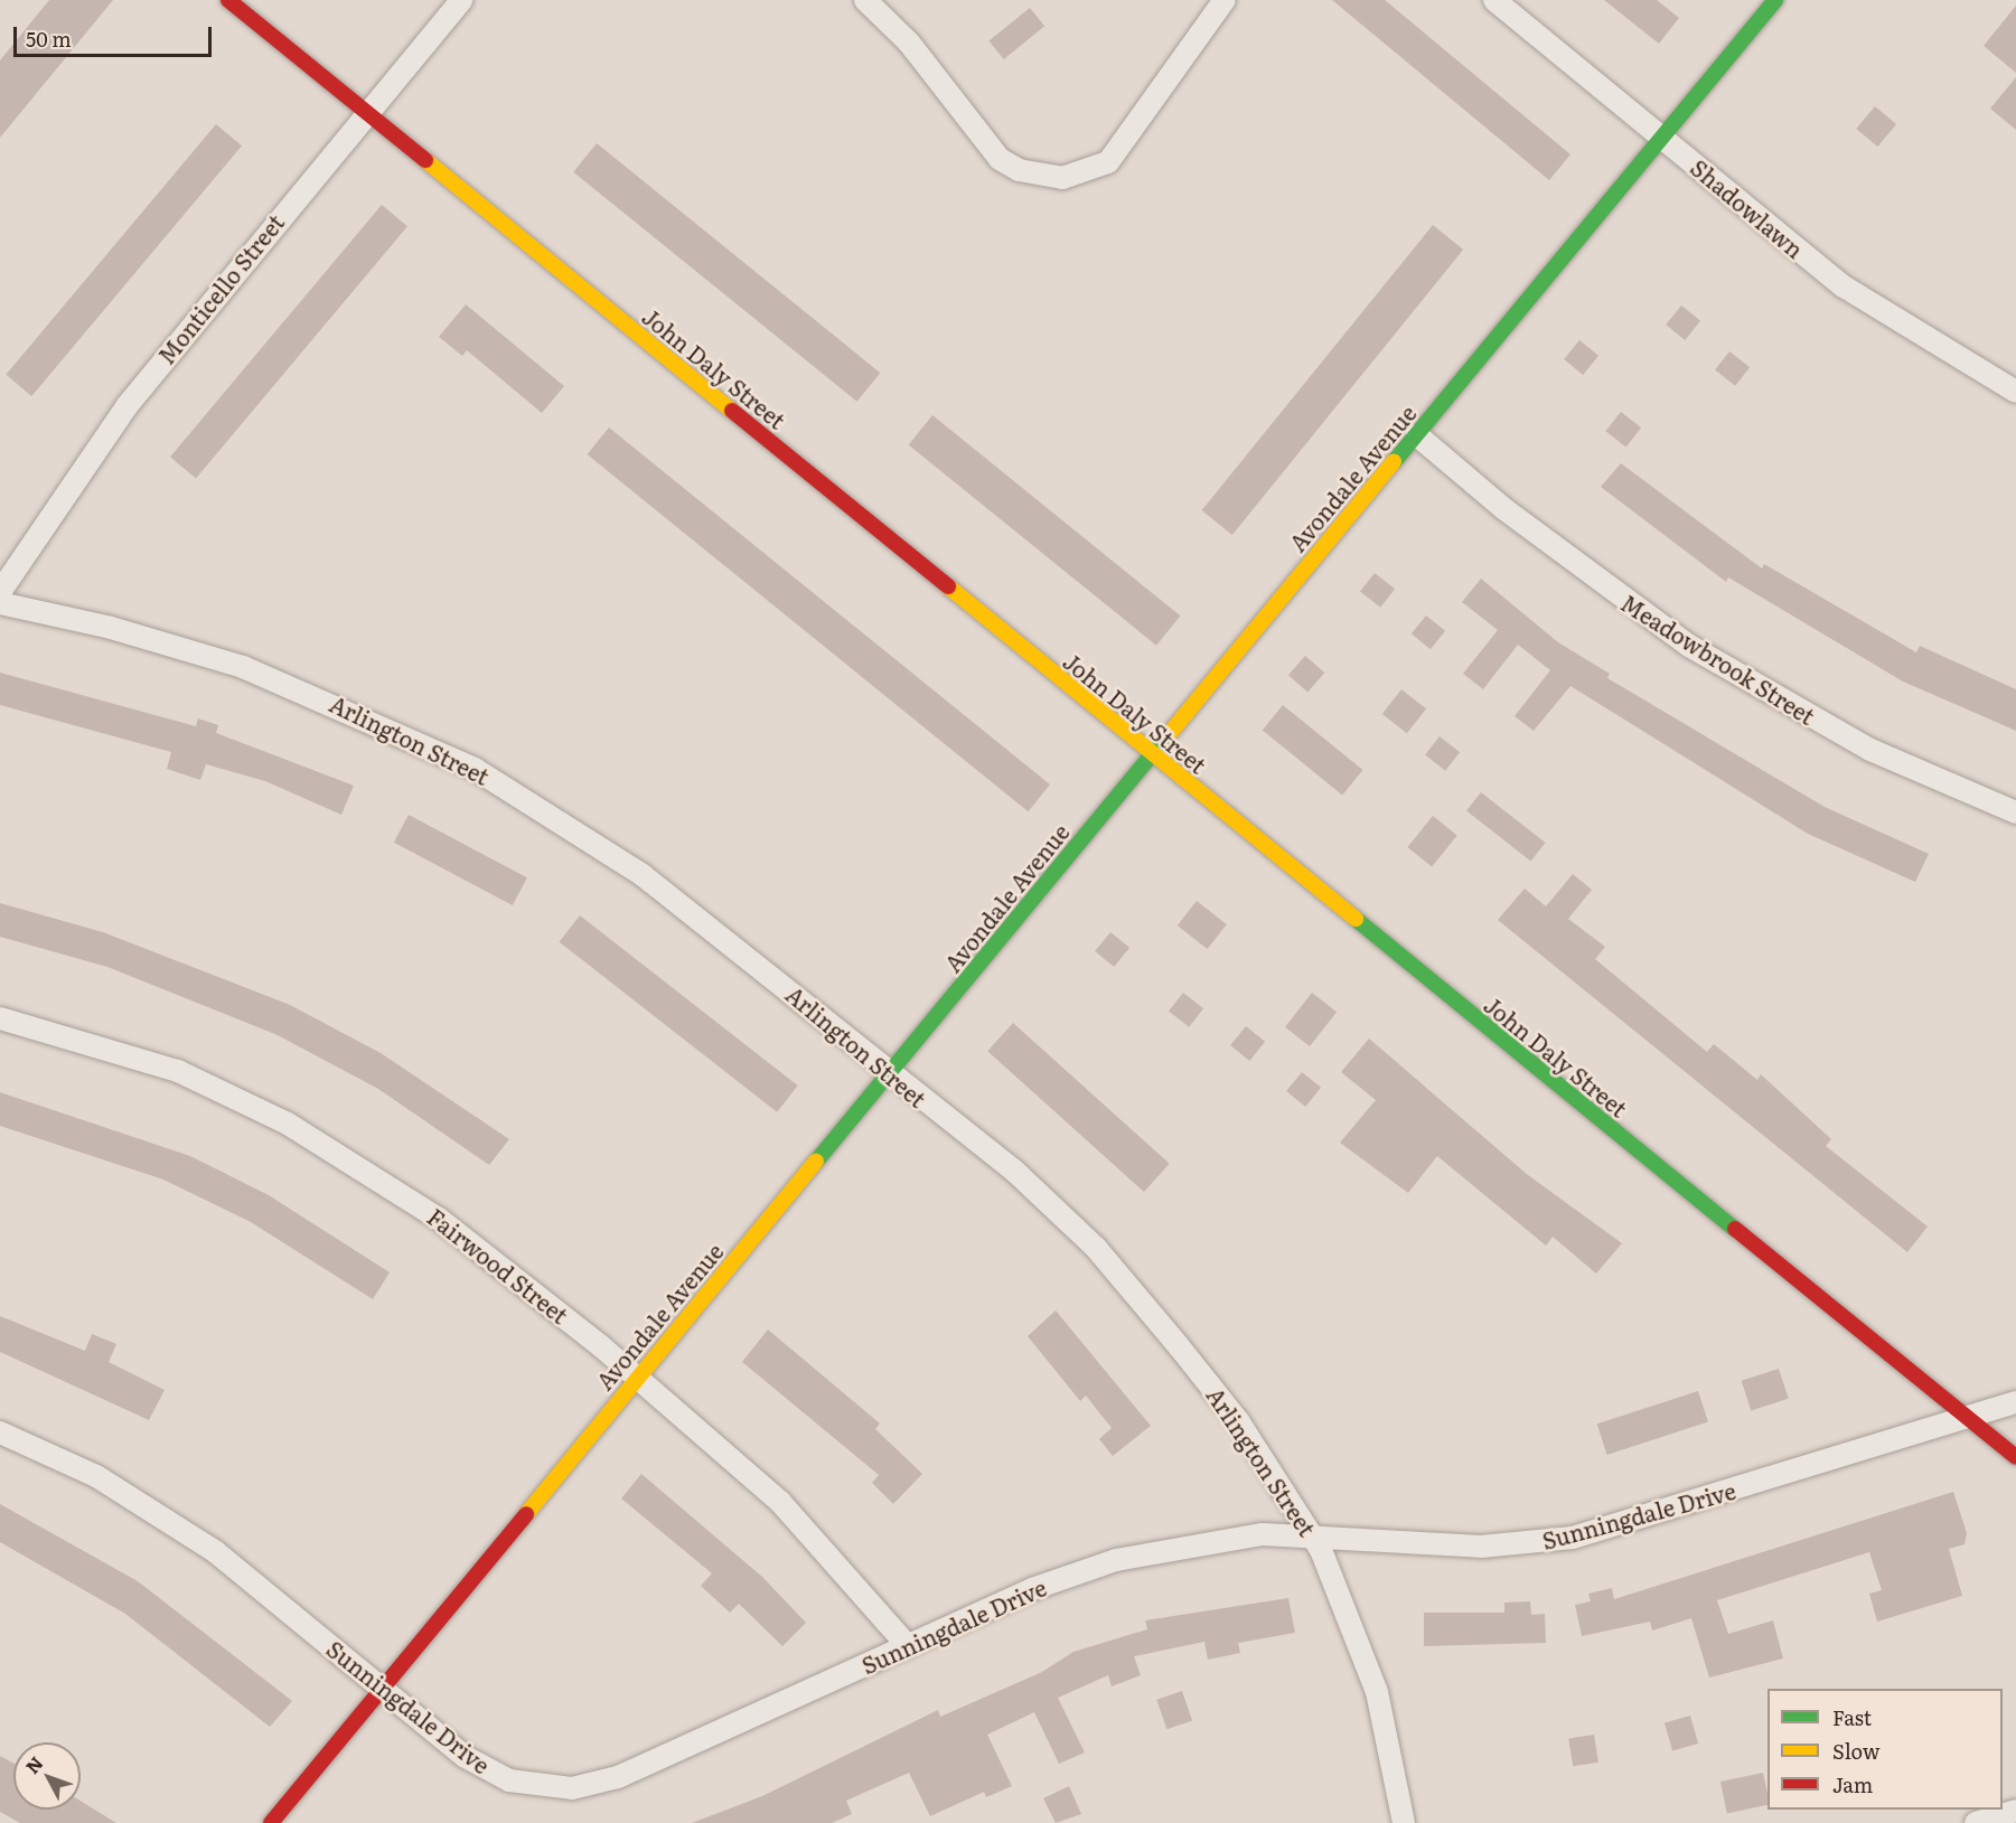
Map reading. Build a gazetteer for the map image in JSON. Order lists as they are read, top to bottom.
{
  "streets": {
    "street": [
      "Shadowlawn",
      "Monticello Street",
      "John Daly Street",
      "Avondale Avenue",
      "Meadowbrook Street",
      "Arlington Street",
      "Fairwood Street",
      "Sunningdale Drive"
    ]
  },
  "crossings": [
    ["Shadowlawn", "Avondale Avenue"],
    ["Monticello Street", "John Daly Street"],
    ["John Daly Street", "Avondale Avenue"],
    ["John Daly Street", "Sunningdale Drive"],
    ["Avondale Avenue", "Meadowbrook Street"],
    ["Avondale Avenue", "Arlington Street"],
    ["Avondale Avenue", "Fairwood Street"],
    ["Avondale Avenue", "Sunningdale Drive"],
    ["Arlington Street", "Sunningdale Drive"],
    ["Fairwood Street", "Sunningdale Drive"]
  ],
  "legend": ["Fast", "Slow", "Jam"],
  "scale_bar": "50 m",
  "north": "top left"
}
